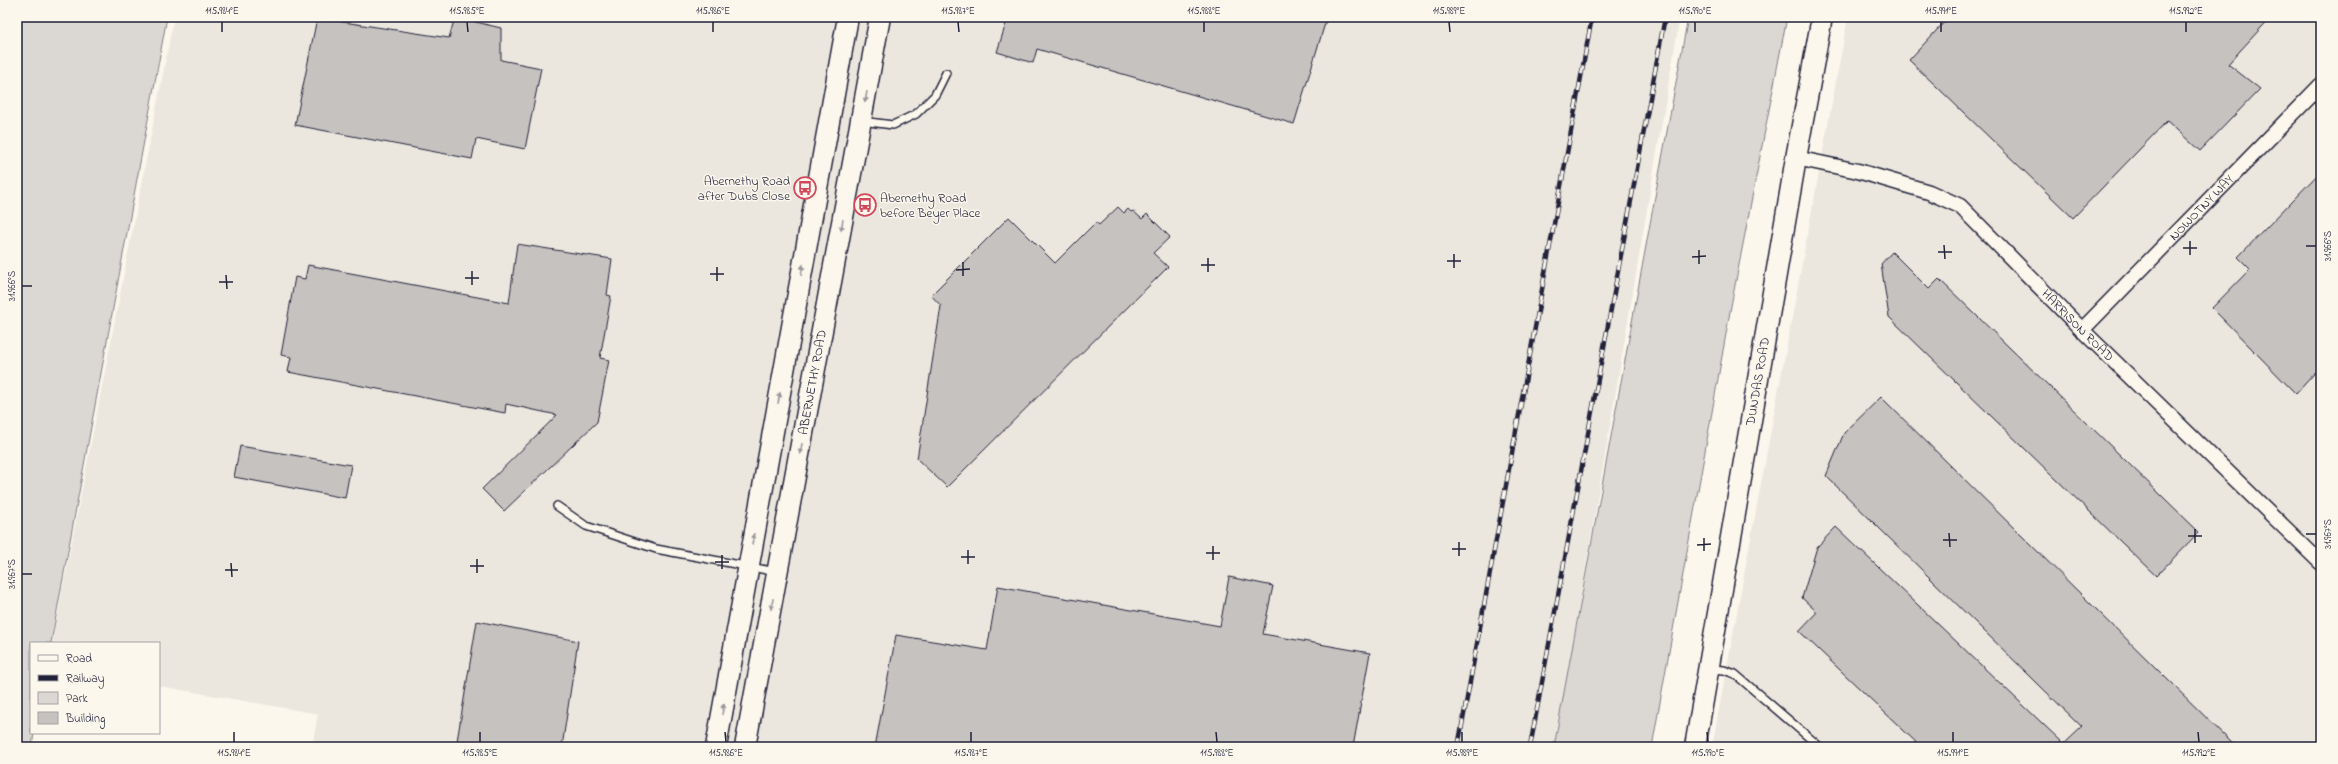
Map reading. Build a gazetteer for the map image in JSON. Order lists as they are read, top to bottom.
{
  "streets": {
    "main road": ["ABERNETHY ROAD", "DUNDAS ROAD"],
    "street": ["NOWOTNY WAY", "HARRISON ROAD"]
  },
  "crossings": [
    ["NOWOTNY WAY", "HARRISON ROAD"],
    ["HARRISON ROAD", "DUNDAS ROAD"]
  ],
  "places": {
    "bus stop": ["Abernethy Road after Dubs Close", "Abernethy Road before Beyer Place"]
  },
  "legend": [
    "Road",
    "Railway",
    "Park",
    "Building"
  ],
  "coordinates": [
    "115.984°E",
    "115.985°E",
    "115.986°E",
    "115.987°E",
    "115.988°E",
    "115.989°E",
    "115.990°E",
    "115.991°E",
    "115.992°E",
    "31.966°S",
    "31.967°S"
  ]
}
